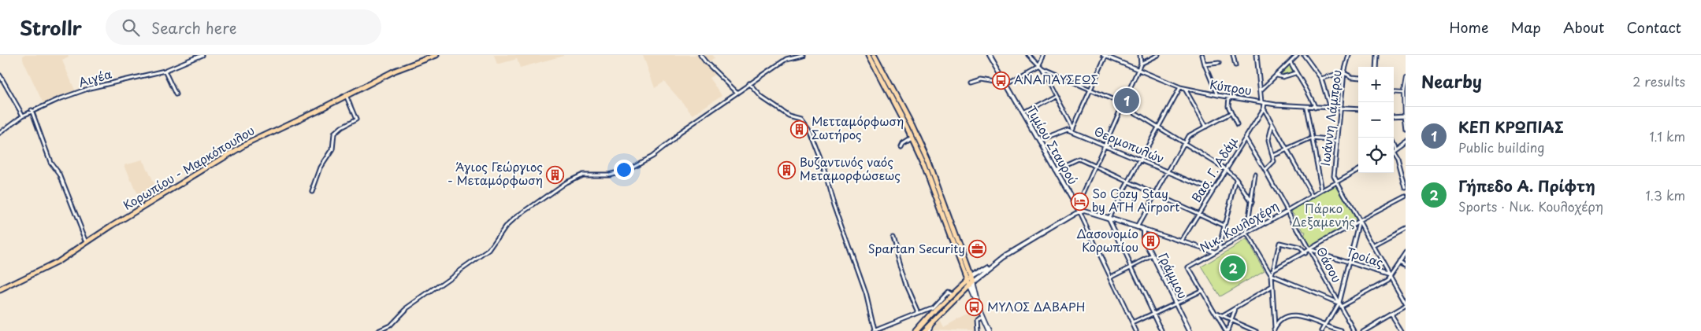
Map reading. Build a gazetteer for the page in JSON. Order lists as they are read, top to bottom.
{
  "streets": {
    "main road": ["Κορωπίου - Μαρκόπουλου"],
    "street": [
      "Αιγέα",
      "Κύπρου",
      "Ιωάννη Λάμπρου",
      "Τιμίου Σταυρού",
      "Θερμοπυλών",
      "Βασ. Γ. Αδάμ",
      "Νικ. Κουλοχέρη",
      "Τροίας",
      "Θάσου",
      "Γράμμου"
    ]
  },
  "crossings": [
    ["Κύπρου", "Ιωάννη Λάμπρου"],
    ["Ιωάννη Λάμπρου", "Νικ. Κουλοχέρη"],
    ["Θερμοπυλών", "Βασ. Γ. Αδάμ"],
    ["Βασ. Γ. Αδάμ", "Θάσου"],
    ["Νικ. Κουλοχέρη", "Θάσου"],
    ["Τροίας", "Θάσου"]
  ],
  "parks": ["Πάρκο Δεξαμενής"],
  "places": {
    "bus stop": ["ΑΝΑΠΑΥΣΕΩΣ", "ΜΥΛΟΣ ΔΑΒΑΡΗ"],
    "building": [
      "Μετταμόρφωση Σωτήρος",
      "Βυζαντινός ναός Μεταμορφώσεως",
      "Άγιος Γεώργιος - Μεταμόρφωση",
      "Δασονομίο Κορωπίου"
    ],
    "hotel": ["So Cozy Stay by ATH Airport"],
    "office": ["Spartan Security"]
  },
  "page": {
    "header": "Strollr",
    "search": "Search here",
    "nav": [
      "Home",
      "Map",
      "About",
      "Contact"
    ],
    "heading": ["Nearby", "2 results"],
    "map_buttons": ["+", "−"],
    "pins": ["1", "2"],
    "list": [
      {
        "mark": "1",
        "name": "ΚΕΠ ΚΡΩΠΙΑΣ",
        "note": "Public building",
        "value": "1.1 km"
      },
      {
        "mark": "2",
        "name": "Γήπεδο Α. Πρίφτη",
        "note": "Sports · Νικ. Κουλοχέρη",
        "value": "1.3 km"
      }
    ]
  }
}
